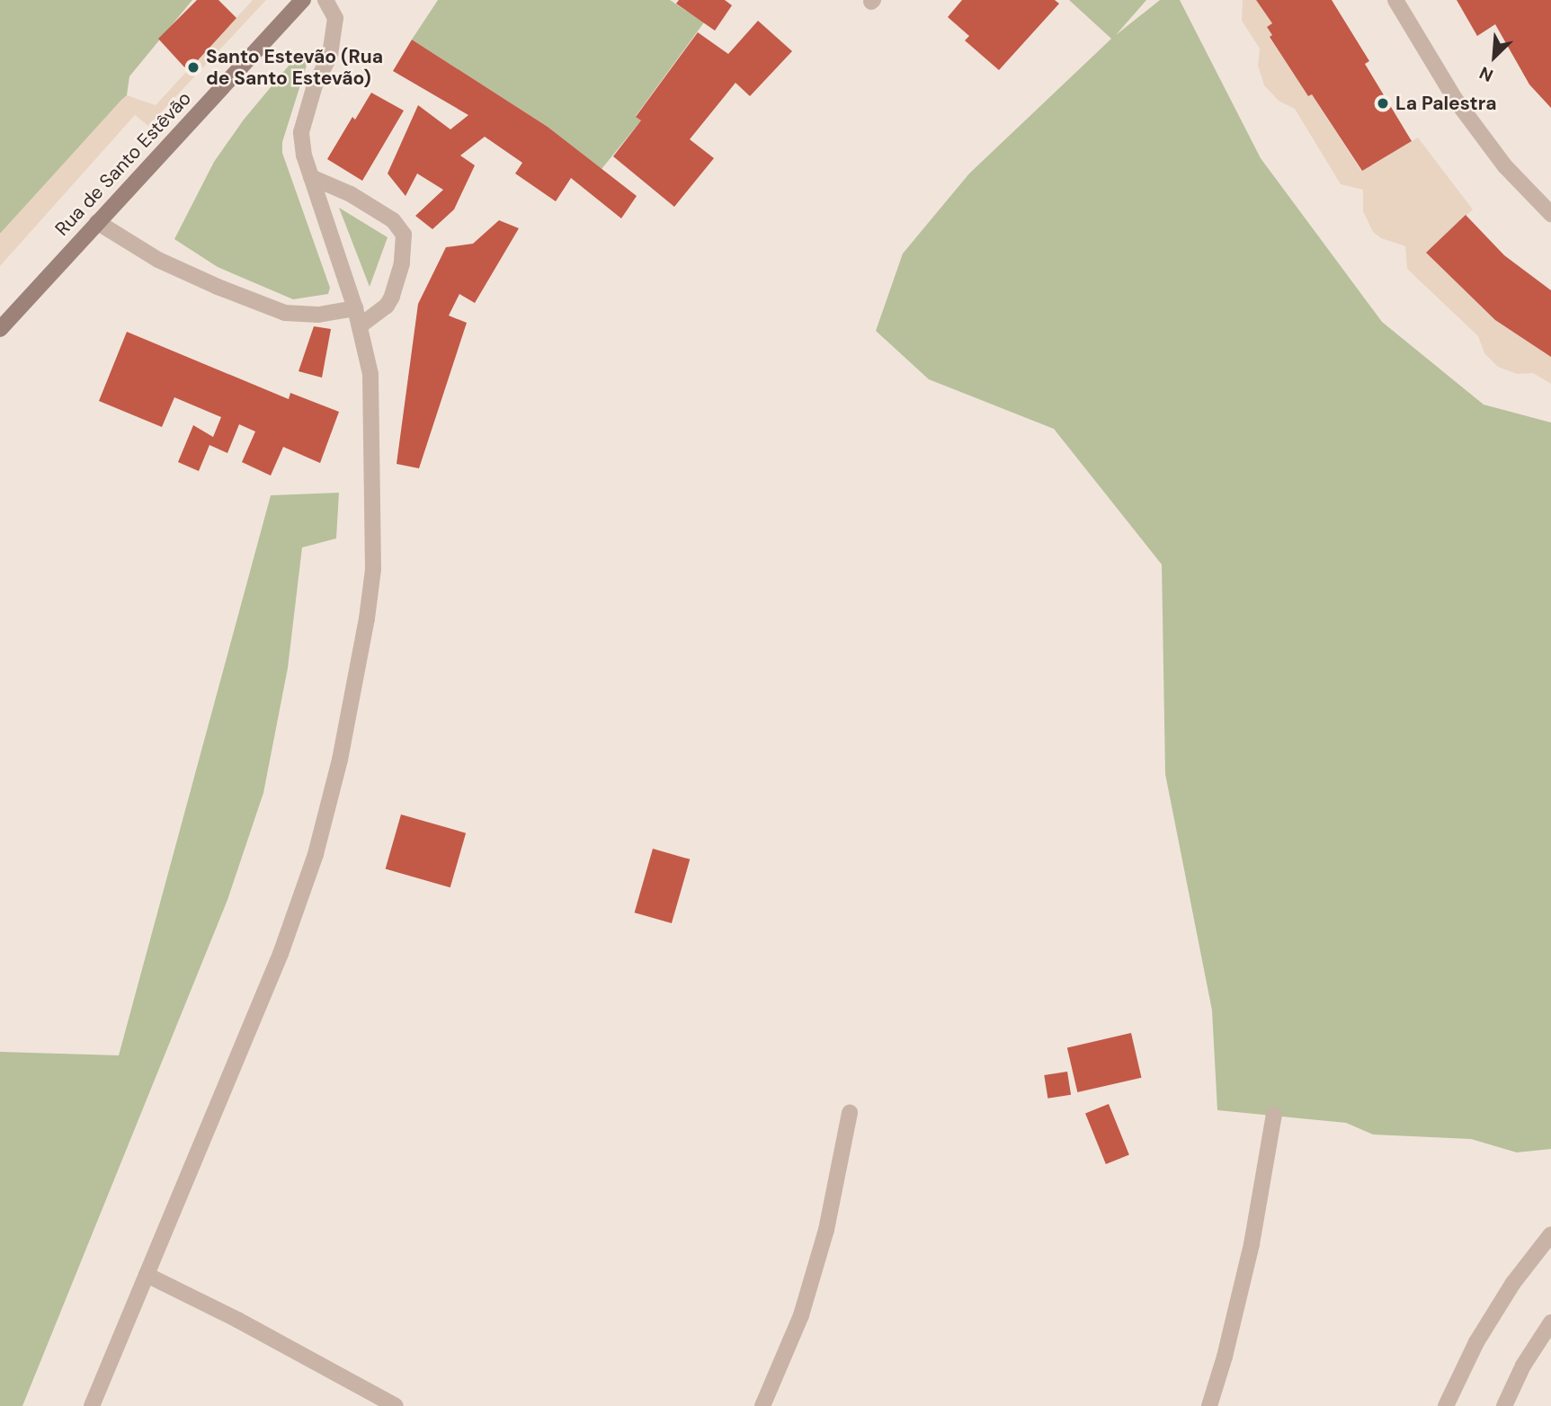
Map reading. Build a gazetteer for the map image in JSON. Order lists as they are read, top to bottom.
{
  "streets": {
    "street": ["Rua de Santo Estêvão"]
  },
  "places": ["Santo Estevão (Rua de Santo Estevão)", "La Palestra"],
  "north": "bottom left"
}
